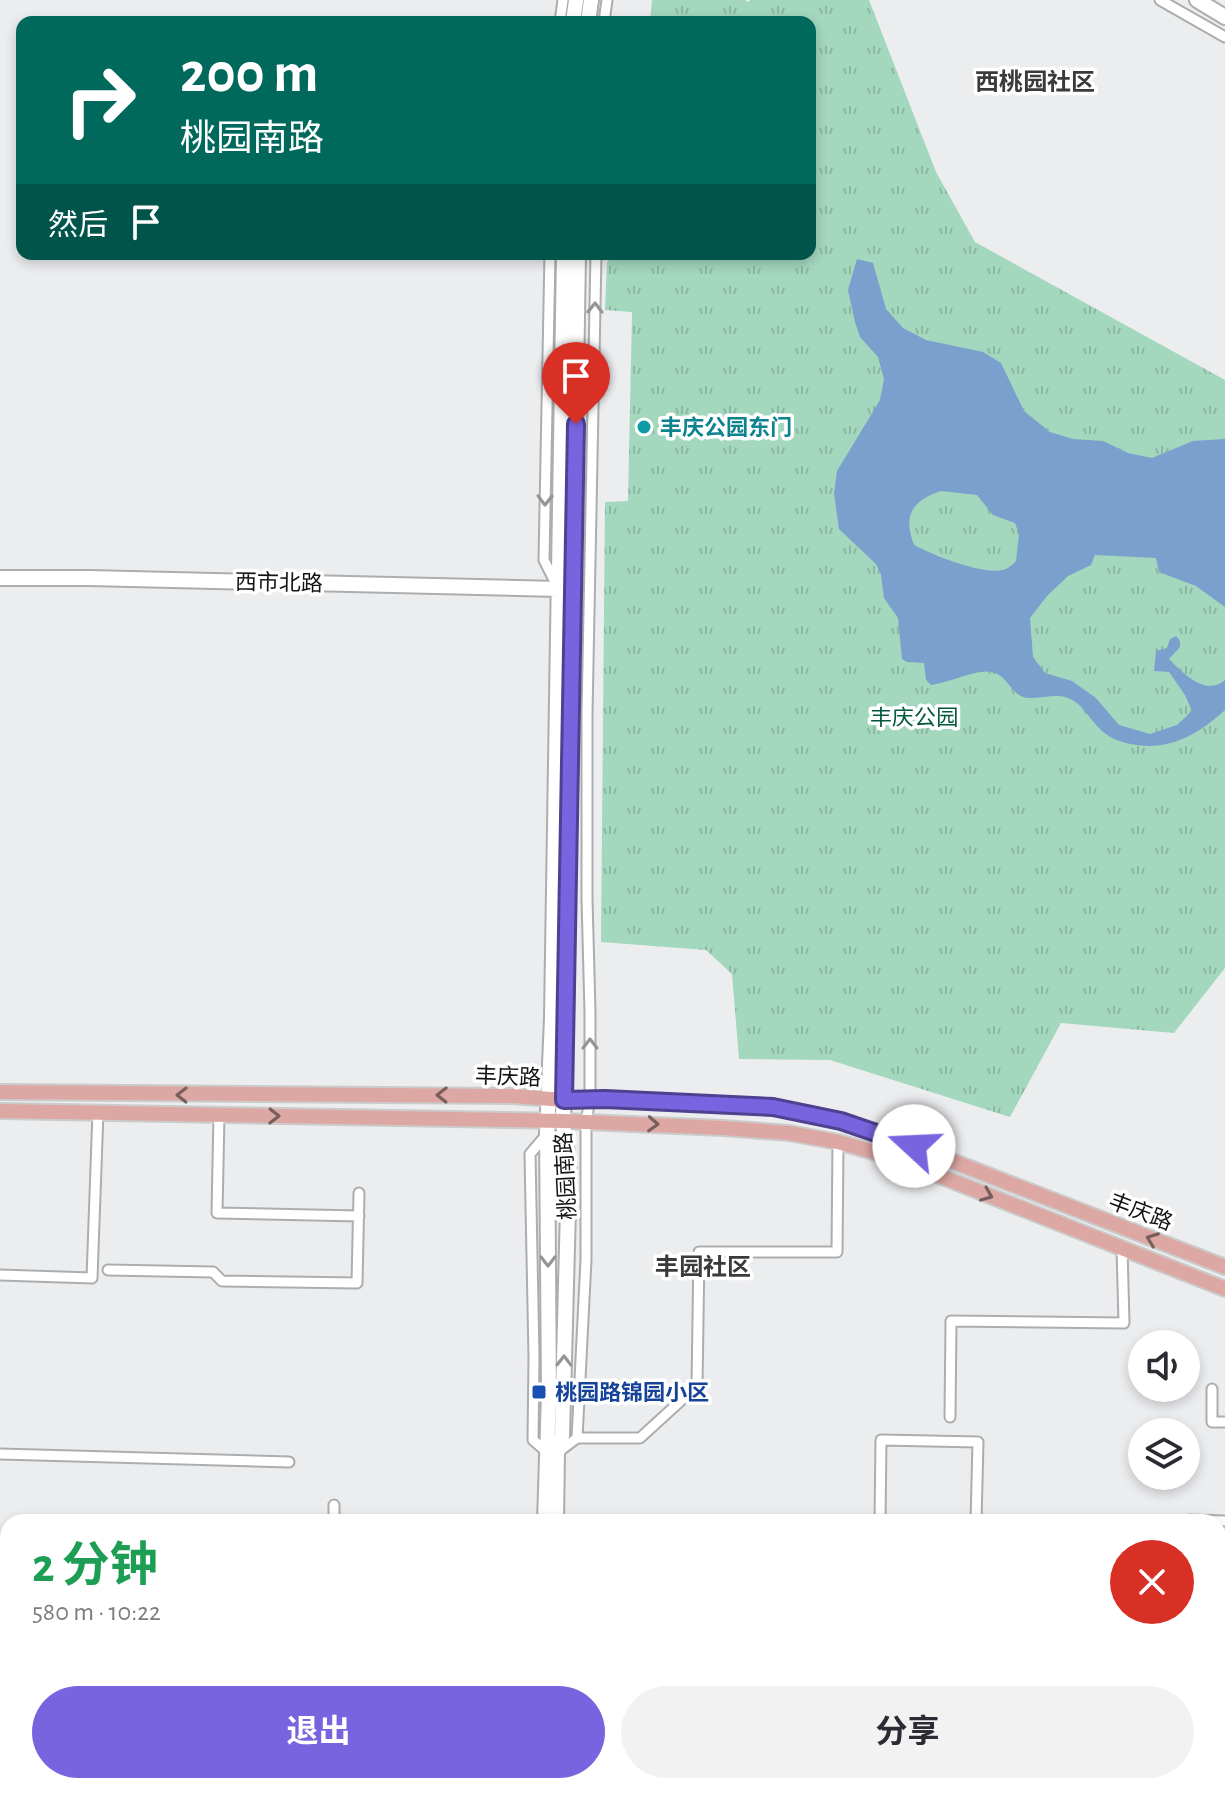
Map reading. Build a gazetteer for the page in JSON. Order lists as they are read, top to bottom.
{
  "streets": {
    "main road": ["西市北路", "丰庆路", "桃园南路"]
  },
  "crossings": [
    ["西市北路", "桃园南路"],
    ["丰庆路", "桃园南路"]
  ],
  "districts": ["西桃园社区", "丰园社区"],
  "parks": ["丰庆公园"],
  "places": {
    "other": ["丰庆公园东门"],
    "transit": ["桃园路锦园小区"]
  },
  "page": {
    "turn": ["200 m", "桃园南路"],
    "then": "然后",
    "heading": ["2 分钟", "580 m · 10:22"],
    "buttons": ["退出", "分享"]
  }
}
